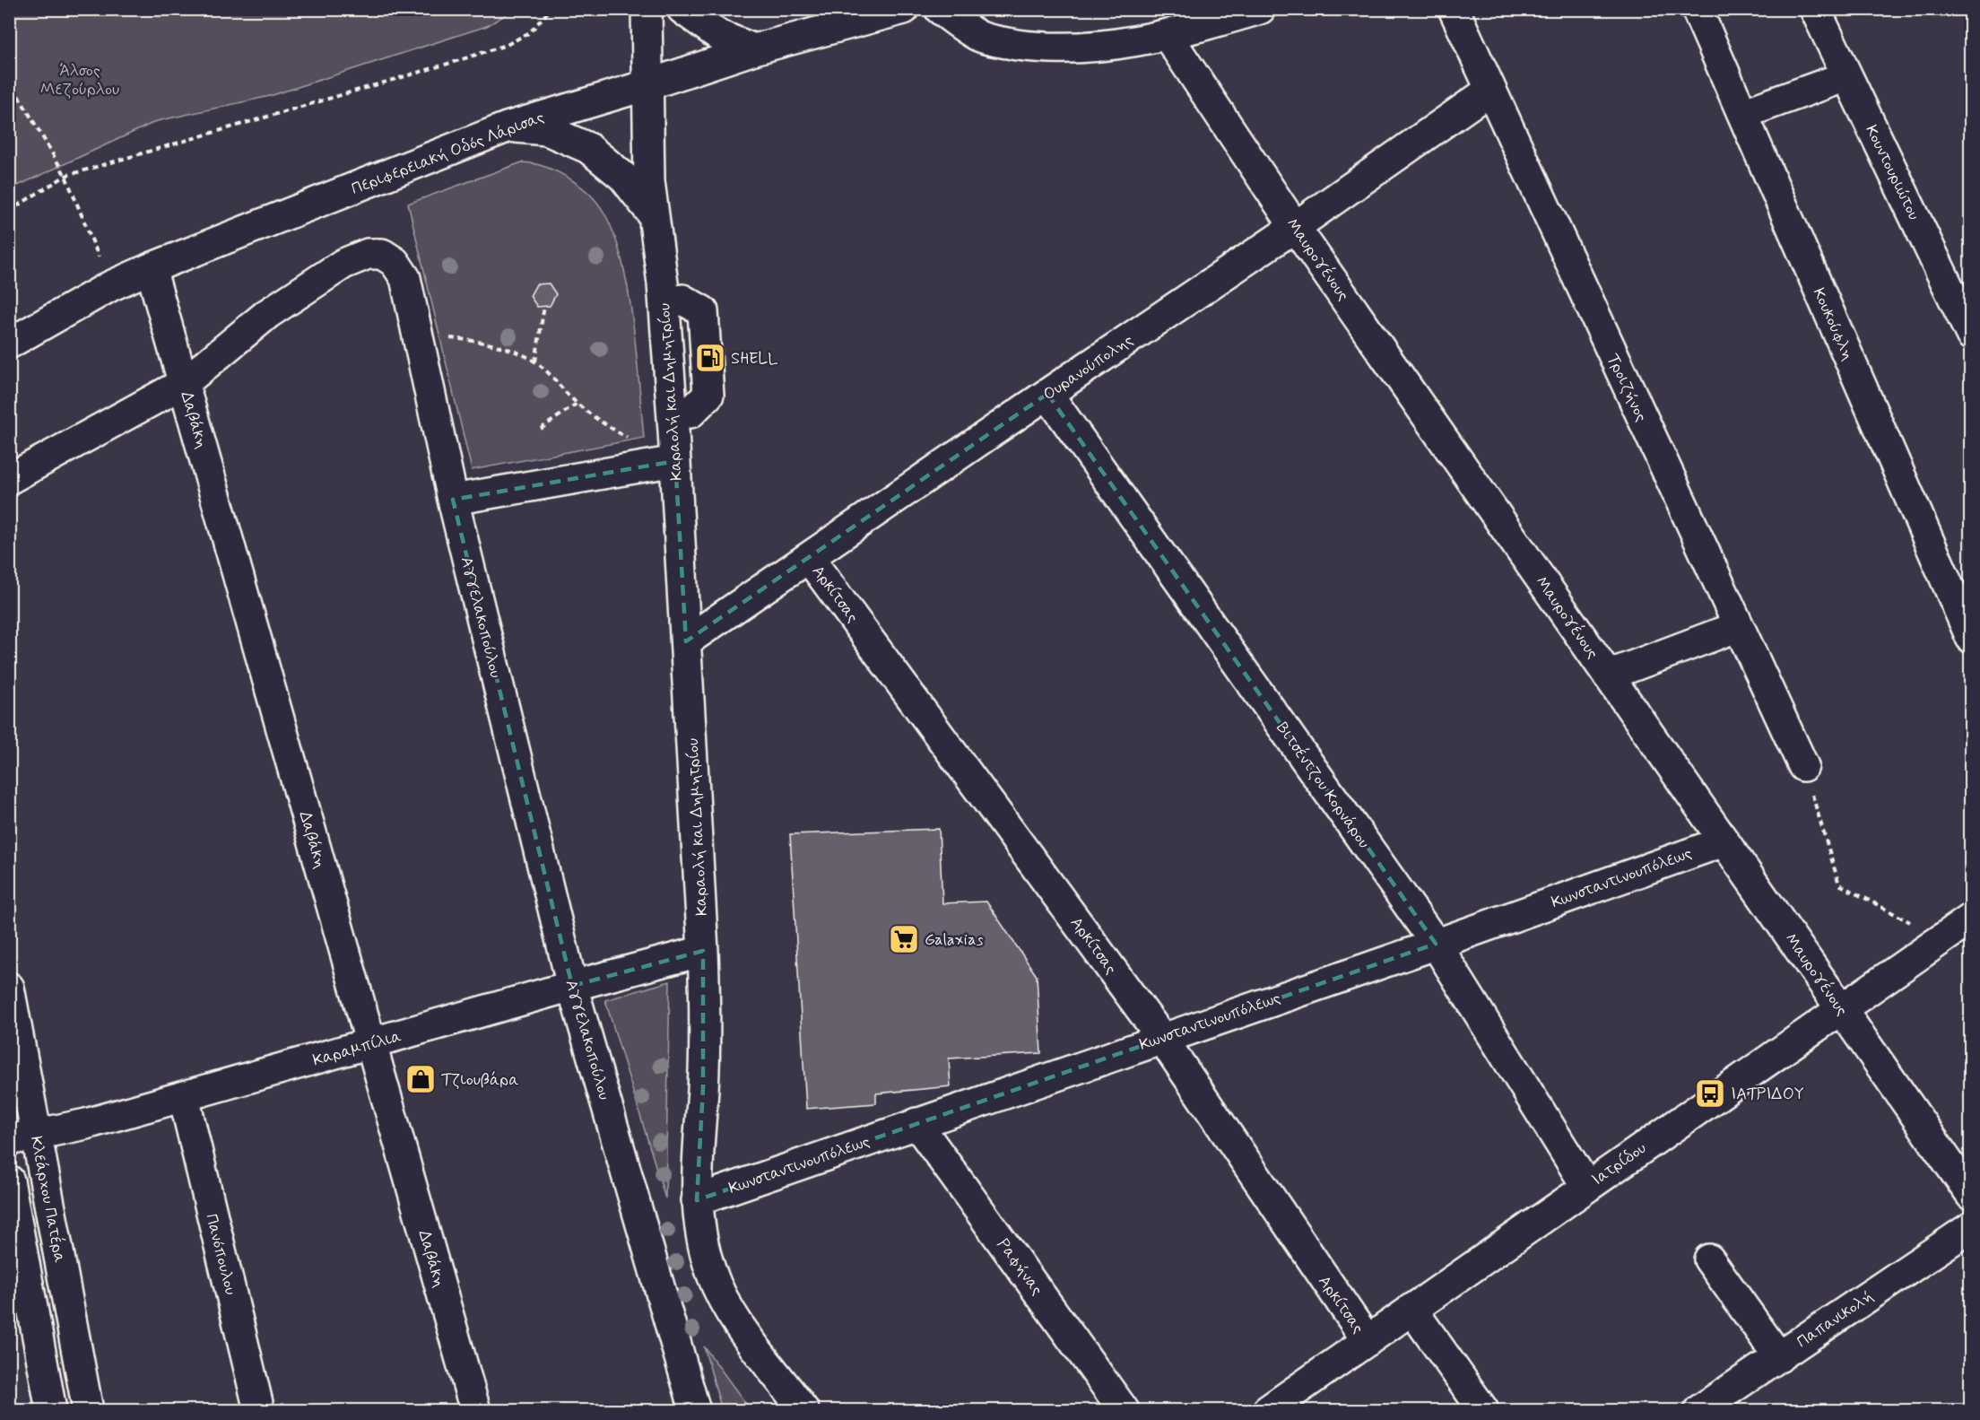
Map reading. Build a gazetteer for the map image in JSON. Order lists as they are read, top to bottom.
{
  "streets": {
    "main road": [
      "Περιφερειακή Οδός Λάρισας",
      "Κουντουριώτου",
      "Μαυρογένους",
      "Κουκούφλη",
      "Ουρανούπολης",
      "Τρoιζήνος",
      "Καραολή και Δημητρίου",
      "Δαβάκη",
      "Αρκίτσας",
      "Αγγελακοπούλου",
      "Βιτσέντζου Κορνάρου",
      "Κωνσταντινουπόλεως",
      "Καραμπίλια",
      "Ιατρίδου",
      "Κλεάρχου Πατέρα",
      "Πανόπουλου",
      "Ραφήνας",
      "Παπανικολή"
    ]
  },
  "crossings": [
    ["Περιφερειακή Οδός Λάρισας", "Καραολή και Δημητρίου"],
    ["Περιφερειακή Οδός Λάρισας", "Δαβάκη"],
    ["Μαυρογένους", "Ουρανούπολης"],
    ["Μαυρογένους", "Κωνσταντινουπόλεως"],
    ["Μαυρογένους", "Ιατρίδου"],
    ["Ουρανούπολης", "Τρoιζήνος"],
    ["Ουρανούπολης", "Καραολή και Δημητρίου"],
    ["Ουρανούπολης", "Αρκίτσας"],
    ["Ουρανούπολης", "Βιτσέντζου Κορνάρου"],
    ["Καραολή και Δημητρίου", "Κωνσταντινουπόλεως"],
    ["Καραολή και Δημητρίου", "Καραμπίλια"],
    ["Δαβάκη", "Αγγελακοπούλου"],
    ["Δαβάκη", "Καραμπίλια"],
    ["Αρκίτσας", "Κωνσταντινουπόλεως"],
    ["Αρκίτσας", "Ιατρίδου"],
    ["Αγγελακοπούλου", "Καραμπίλια"],
    ["Βιτσέντζου Κορνάρου", "Κωνσταντινουπόλεως"],
    ["Βιτσέντζου Κορνάρου", "Ιατρίδου"],
    ["Κωνσταντινουπόλεως", "Ραφήνας"],
    ["Καραμπίλια", "Κλεάρχου Πατέρα"],
    ["Καραμπίλια", "Πανόπουλου"]
  ],
  "parks": ["Άλσος Μεζούρλου"],
  "places": {
    "fuel station": ["SHELL"],
    "supermarket": ["Galaxias"],
    "shop": ["Τζιουβάρα"],
    "bus stop": ["ΙΑΤΡΙΔΟΥ"]
  }
}
